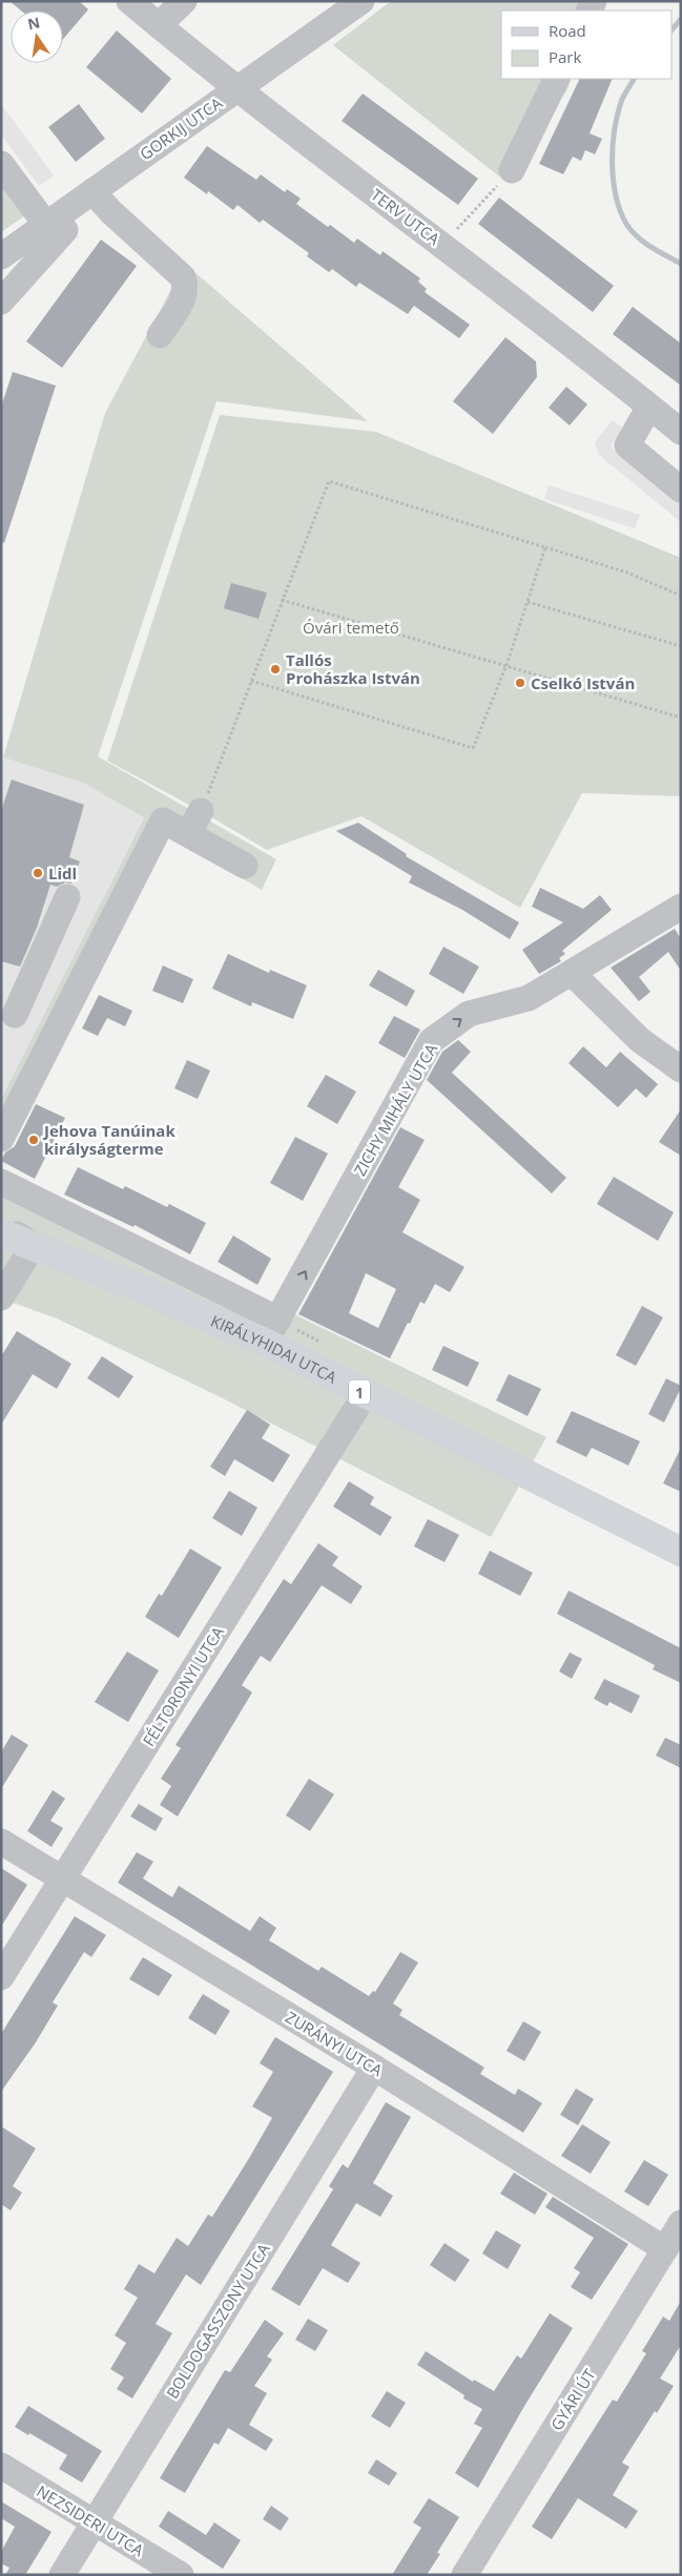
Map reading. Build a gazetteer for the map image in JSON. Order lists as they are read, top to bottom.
{
  "streets": {
    "main road": ["KIRÁLYHIDAI UTCA", "1"],
    "street": [
      "GORKIJ UTCA",
      "TERV UTCA",
      "ZICHY MIHÁLY UTCA",
      "FÉLTORONYI UTCA",
      "ZURÁNYI UTCA",
      "BOLDOGASSZONY UTCA",
      "GYÁRI ÚT",
      "NEZSIDERI UTCA"
    ]
  },
  "crossings": [
    ["GORKIJ UTCA", "TERV UTCA"],
    ["ZICHY MIHÁLY UTCA", "KIRÁLYHIDAI UTCA"],
    ["KIRÁLYHIDAI UTCA", "FÉLTORONYI UTCA"],
    ["FÉLTORONYI UTCA", "ZURÁNYI UTCA"],
    ["ZURÁNYI UTCA", "BOLDOGASSZONY UTCA"],
    ["ZURÁNYI UTCA", "GYÁRI ÚT"],
    ["BOLDOGASSZONY UTCA", "NEZSIDERI UTCA"]
  ],
  "one_way": ["ZICHY MIHÁLY UTCA"],
  "parks": ["Óvári temető"],
  "places": [
    "Tallós Prohászka István",
    "Cselkó István",
    "Lidl",
    "Jehova Tanúinak királyságterme"
  ],
  "legend": ["Road", "Park"],
  "north": "top"
}
